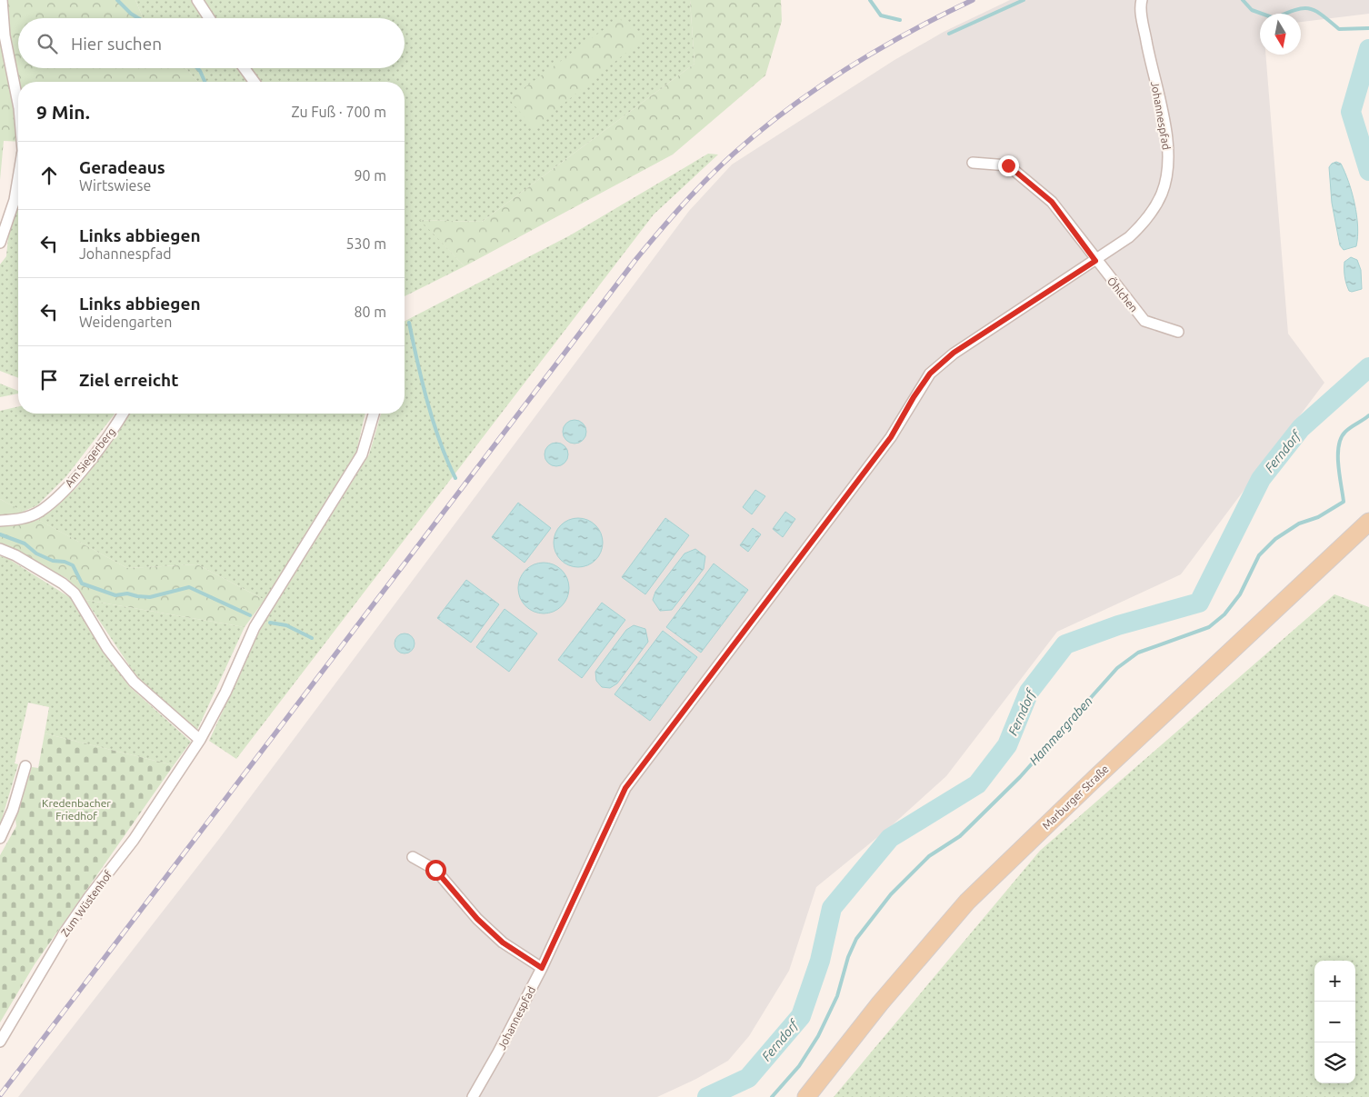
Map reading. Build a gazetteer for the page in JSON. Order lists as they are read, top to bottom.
{
  "streets": {
    "main road": ["Marburger Straße"],
    "street": [
      "Johannespfad",
      "Öhlchen",
      "Am Siegerberg",
      "Zum Wüstenhof"
    ]
  },
  "crossings": [
    ["Johannespfad", "Öhlchen"]
  ],
  "water": ["Ferndorf", "Hammergraben"],
  "parks": ["Kredenbacher Friedhof"],
  "north": "bottom",
  "page": {
    "search": "Hier suchen",
    "heading": ["9 Min.", "Zu Fuß · 700 m"],
    "list": [
      ["Geradeaus", "Wirtswiese", "90 m"],
      ["Links abbiegen", "Johannespfad", "530 m"],
      ["Links abbiegen", "Weidengarten", "80 m"],
      "Ziel erreicht"
    ],
    "map_buttons": ["+", "−"]
  }
}
